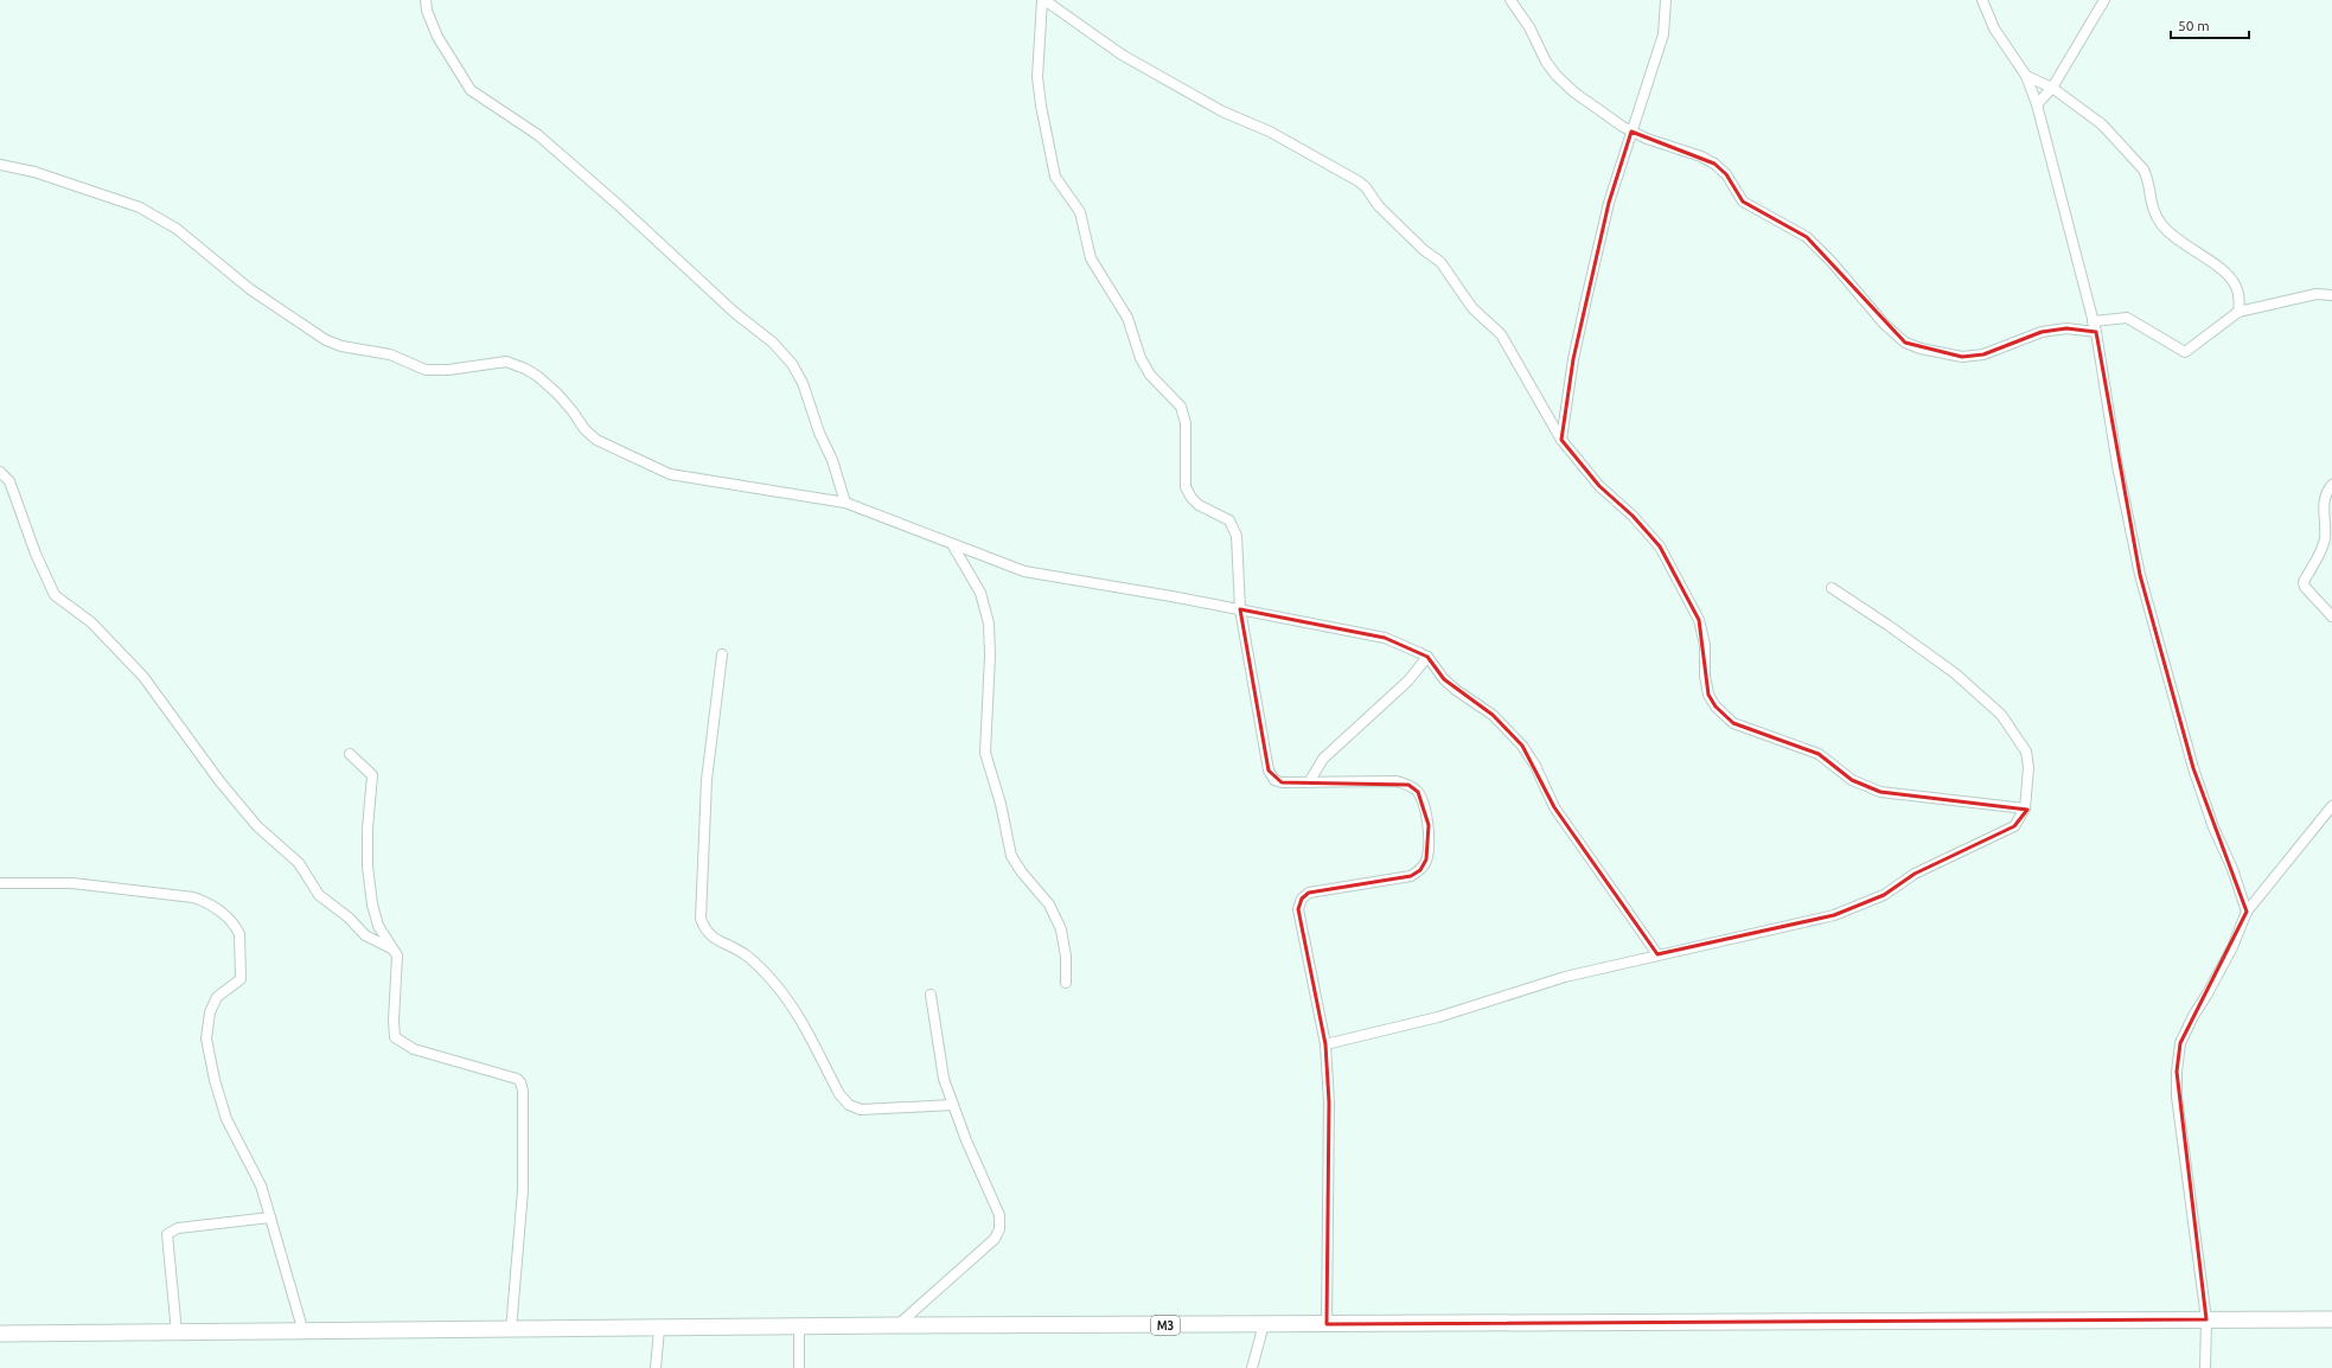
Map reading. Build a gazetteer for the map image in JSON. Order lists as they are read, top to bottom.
{
  "streets": {
    "main road": ["M3"]
  },
  "scale_bar": "50 m"
}
